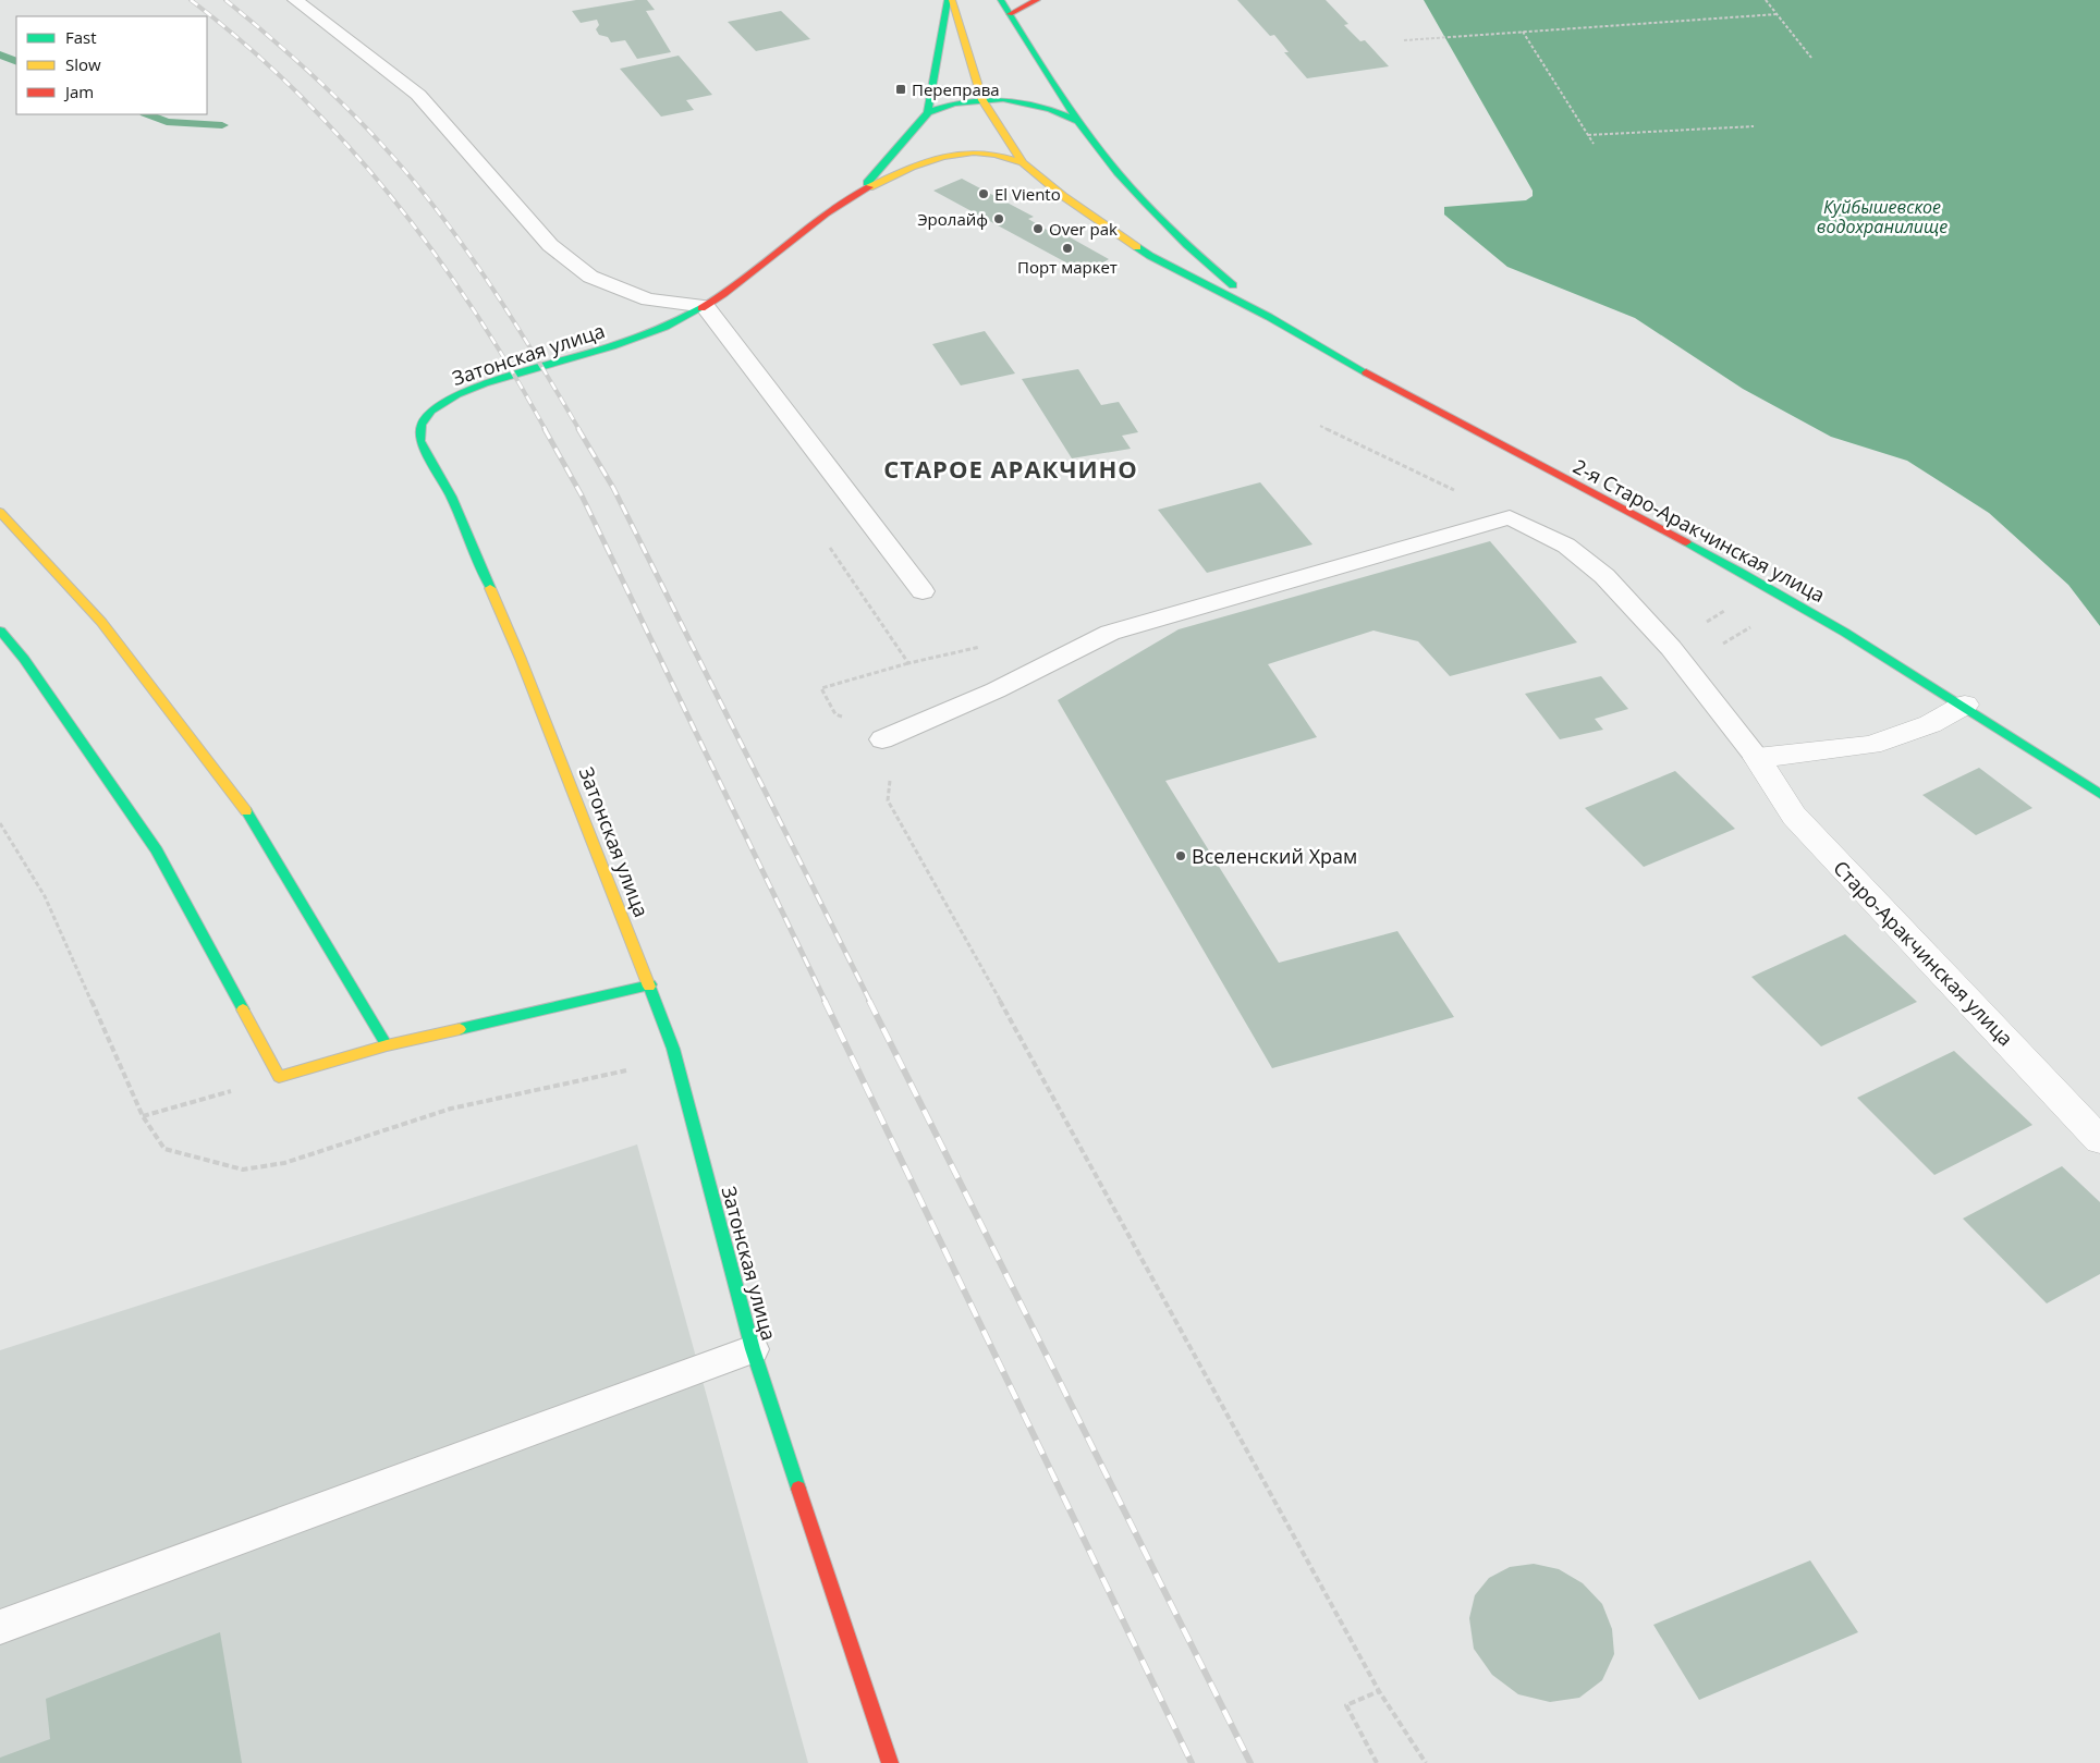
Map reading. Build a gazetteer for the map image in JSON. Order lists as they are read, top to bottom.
{
  "streets": {
    "main road": ["Затонская улица", "2-я Старо-Аракчинская улица"],
    "street": ["Старо-Аракчинская улица"]
  },
  "crossings": [
    ["Затонская улица", "2-я Старо-Аракчинская улица"]
  ],
  "districts": ["СТАРОЕ АРАКЧИНО"],
  "water": ["Куйбышевское водохранилище"],
  "places": {
    "transit": ["Переправа"],
    "other": [
      "El Viento",
      "Эролайф",
      "Over pak",
      "Порт маркет",
      "Вселенский Храм"
    ]
  },
  "legend": ["Fast", "Slow", "Jam"]
}
